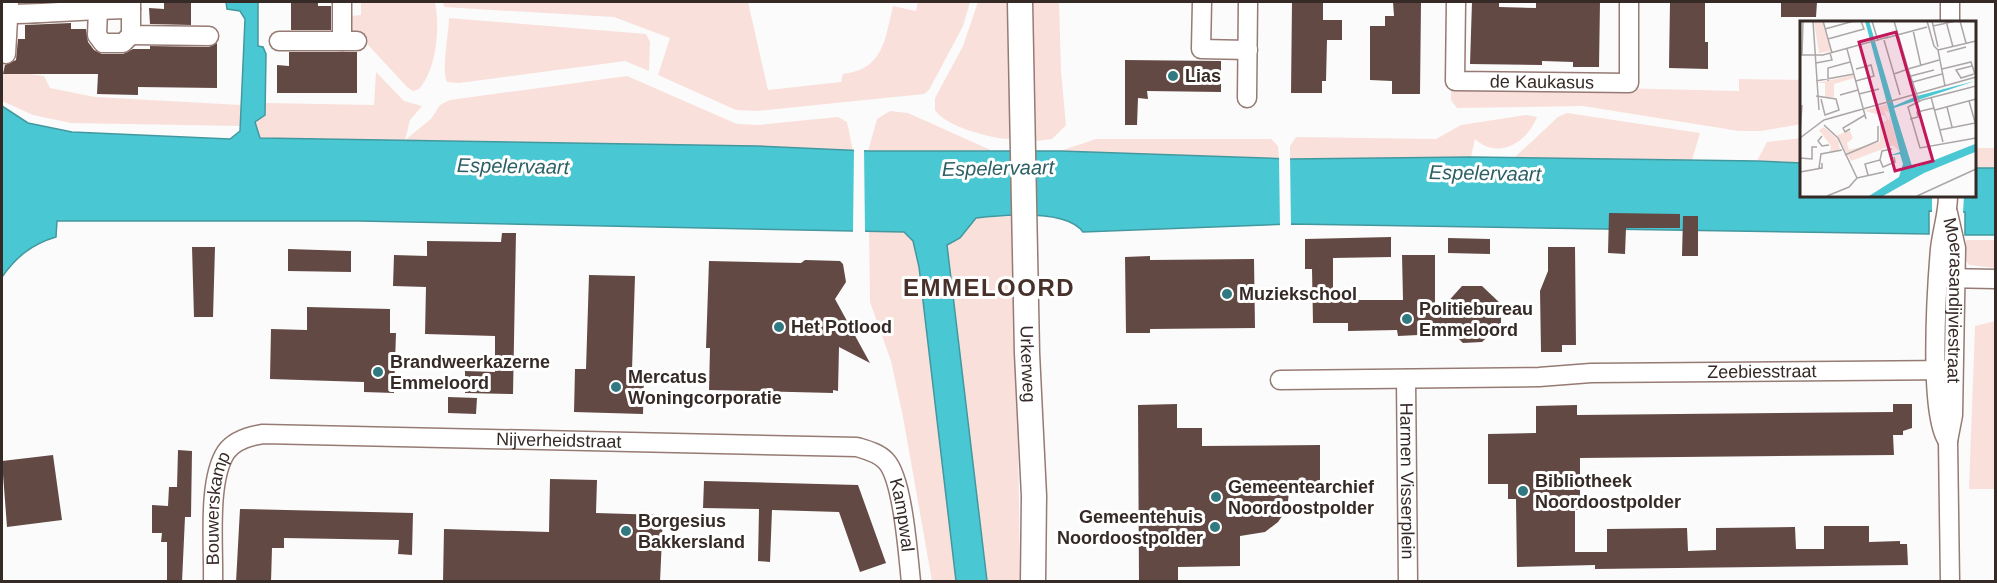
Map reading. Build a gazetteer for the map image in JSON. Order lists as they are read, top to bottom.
{
  "streets": {
    "main road": ["Urkerweg"],
    "street": [
      "de Kaukasus",
      "Moerasandijviestraat",
      "Zeebiesstraat",
      "Nijverheidstraat",
      "Harmen Visserplein",
      "Bouwerskamp",
      "Kampwal"
    ]
  },
  "crossings": [
    ["Moerasandijviestraat", "Zeebiesstraat"],
    ["Zeebiesstraat", "Harmen Visserplein"],
    ["Nijverheidstraat", "Bouwerskamp"],
    ["Nijverheidstraat", "Kampwal"]
  ],
  "districts": ["EMMELOORD"],
  "water": ["Espelervaart"],
  "places": [
    "Lias",
    "Muziekschool",
    "Politiebureau Emmeloord",
    "Het Potlood",
    "Brandweerkazerne Emmeloord",
    "Mercatus Woningcorporatie",
    "Bibliotheek Noordoostpolder",
    "Gemeentearchief Noordoostpolder",
    "Gemeentehuis Noordoostpolder",
    "Borgesius Bakkersland"
  ]
}
